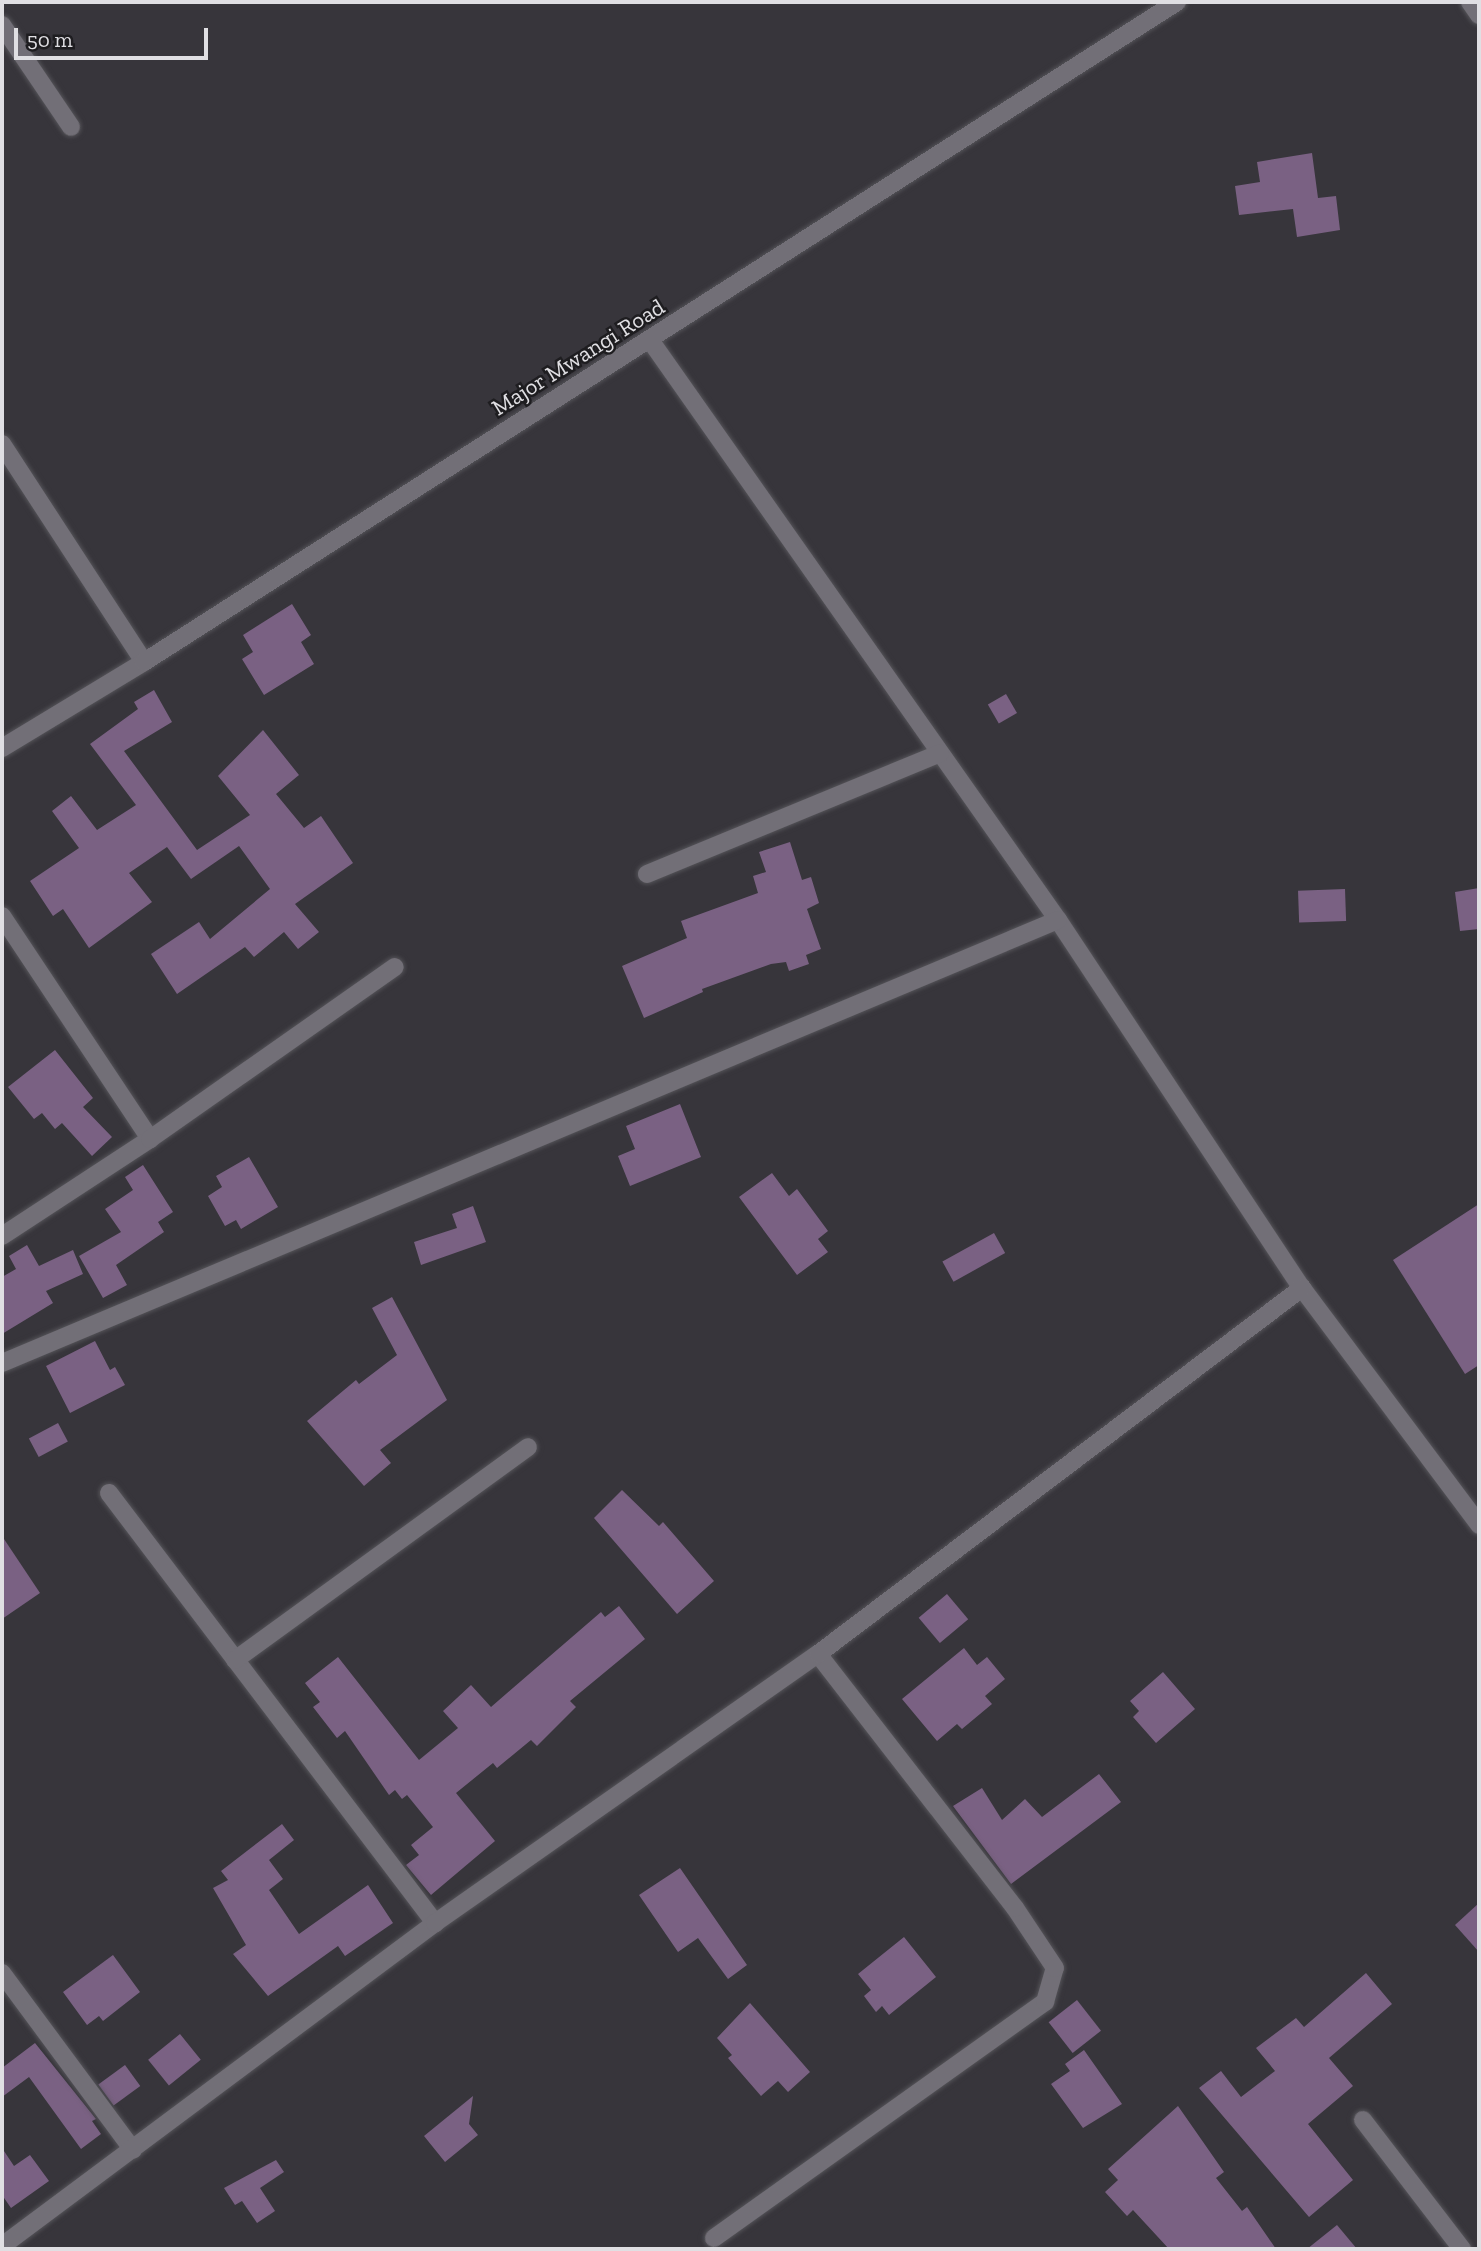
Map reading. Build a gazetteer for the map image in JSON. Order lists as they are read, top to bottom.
{
  "streets": {
    "street": ["Major Mwangi Road"]
  },
  "scale_bar": "50 m"
}
